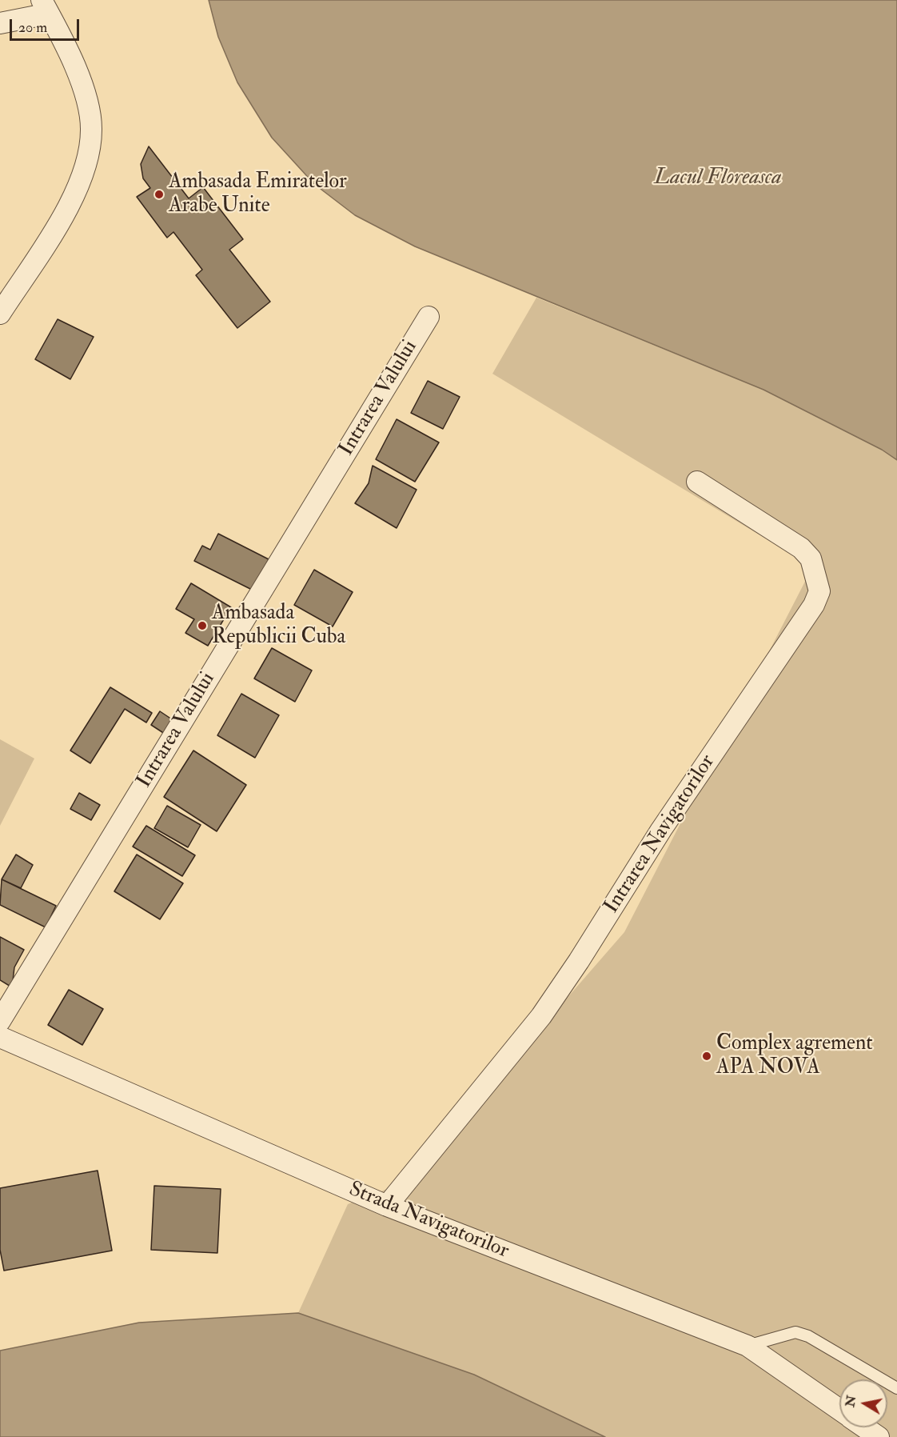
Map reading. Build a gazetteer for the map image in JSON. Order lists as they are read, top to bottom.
{
  "streets": {
    "street": ["Intrarea Valului", "Intrarea Navigatorilor", "Strada Navigatorilor"]
  },
  "crossings": [
    ["Intrarea Navigatorilor", "Strada Navigatorilor"]
  ],
  "water": ["Lacul Floreasca"],
  "places": ["Ambasada Emiratelor Arabe Unite", "Ambasada Republicii Cuba", "Complex agrement APA NOVA"],
  "scale_bar": "20 m",
  "north": "left"
}
